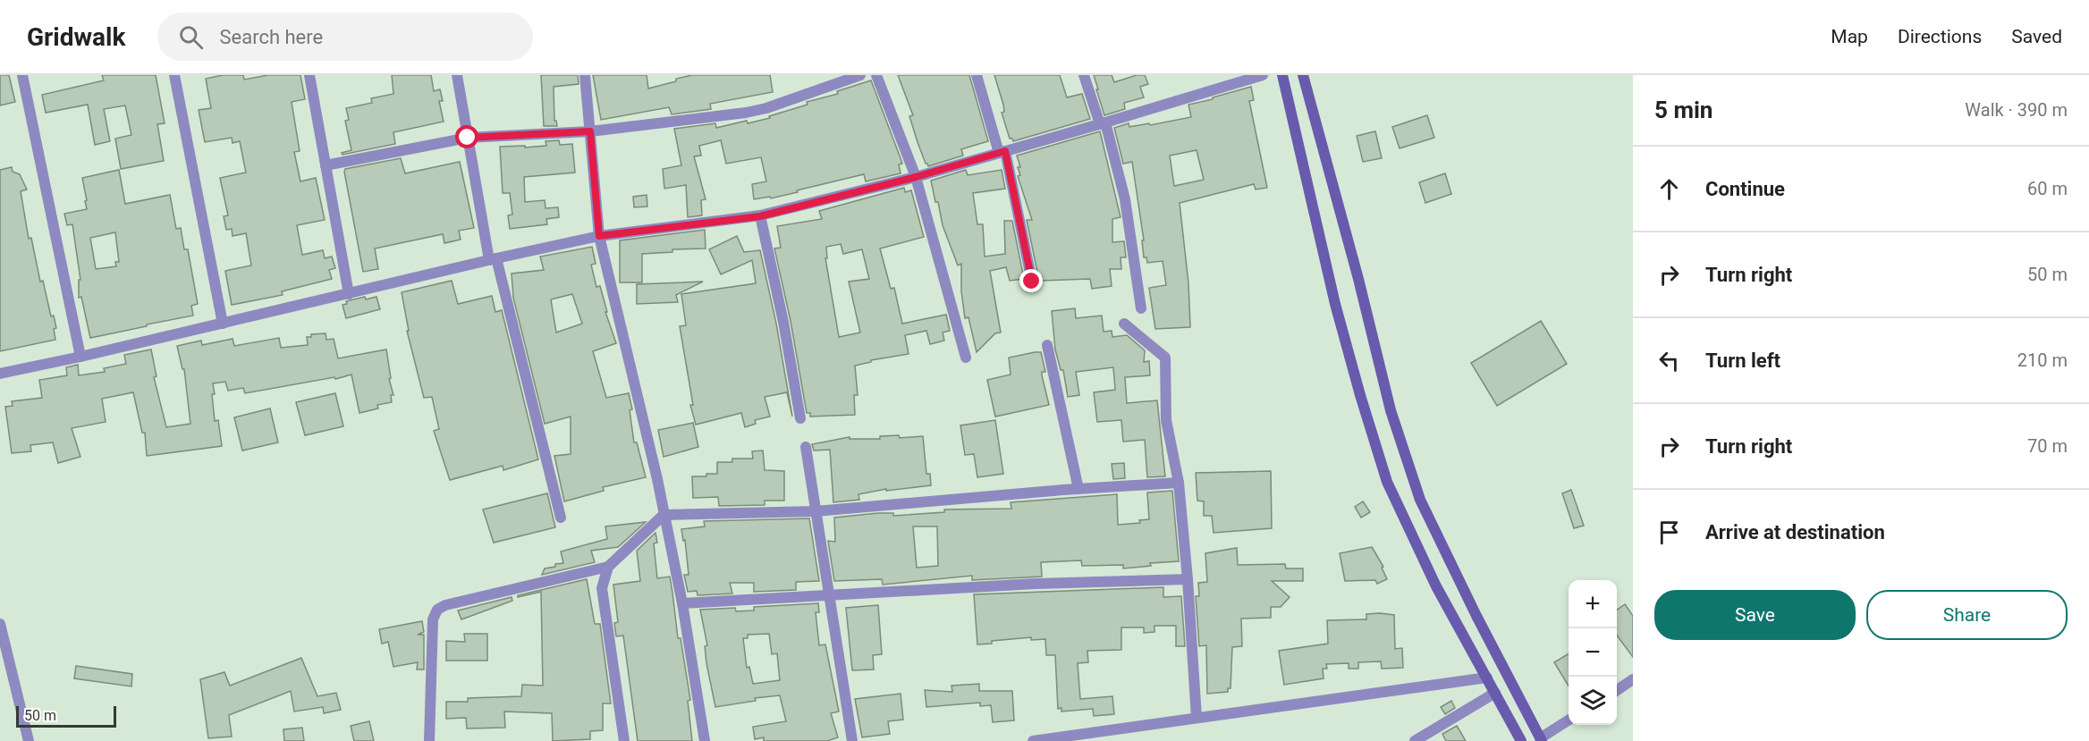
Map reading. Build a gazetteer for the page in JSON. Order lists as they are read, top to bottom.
{
  "scale_bar": "50 m",
  "page": {
    "header": "Gridwalk",
    "search": "Search here",
    "nav": ["Map", "Directions", "Saved"],
    "heading": ["5 min", "Walk · 390 m"],
    "list": [
      ["Continue", "60 m"],
      ["Turn right", "50 m"],
      ["Turn left", "210 m"],
      ["Turn right", "70 m"],
      "Arrive at destination"
    ],
    "buttons": ["Save", "Share"],
    "map_buttons": ["+", "−"],
    "scale": "50 m"
  }
}
